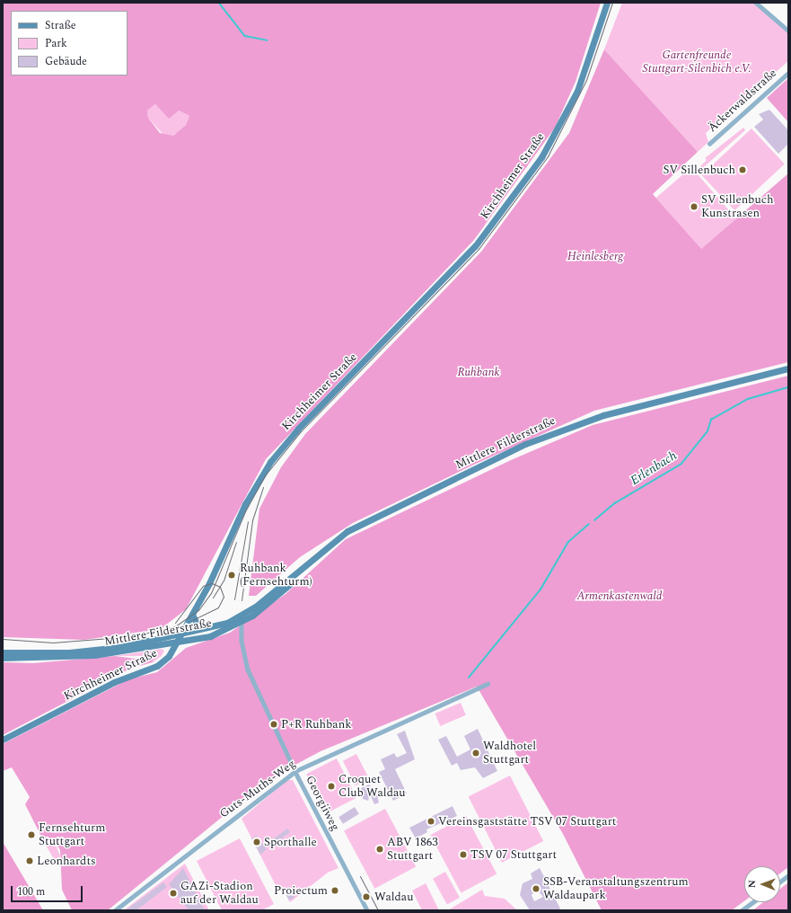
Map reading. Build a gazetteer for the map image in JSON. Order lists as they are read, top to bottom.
{
  "streets": {
    "main road": ["Kirchheimer Straße", "Mittlere Filderstraße"],
    "street": ["Äckerwaldstraße", "Guts-Muths-Weg", "Georgiiweg"]
  },
  "crossings": [
    ["Kirchheimer Straße", "Mittlere Filderstraße"],
    ["Mittlere Filderstraße", "Georgiiweg"],
    ["Guts-Muths-Weg", "Georgiiweg"]
  ],
  "water": ["Erlenbach"],
  "parks": [
    "Gartenfreunde Stuttgart-Silenbich e.V.",
    "Heinlesberg",
    "Ruhbank",
    "Armenkastenwald"
  ],
  "places": [
    "SV Sillenbuch",
    "SV Sillenbuch Kunstrasen",
    "Ruhbank (Fernsehturm)",
    "P+R Ruhbank",
    "Waldhotel Stuttgart",
    "Croquet Club Waldau",
    "Vereinsgaststätte TSV 07 Stuttgart",
    "Fernsehturm Stuttgart",
    "Sporthalle",
    "ABV 1863 Stuttgart",
    "TSV 07 Stuttgart",
    "Leonhardts",
    "SSB-Veranstaltungszentrum Waldaupark",
    "Proiectum",
    "GAZi-Stadion auf der Waldau",
    "Waldau"
  ],
  "legend": ["Straße", "Park", "Gebäude"],
  "scale_bar": "100 m",
  "north": "left"
}
